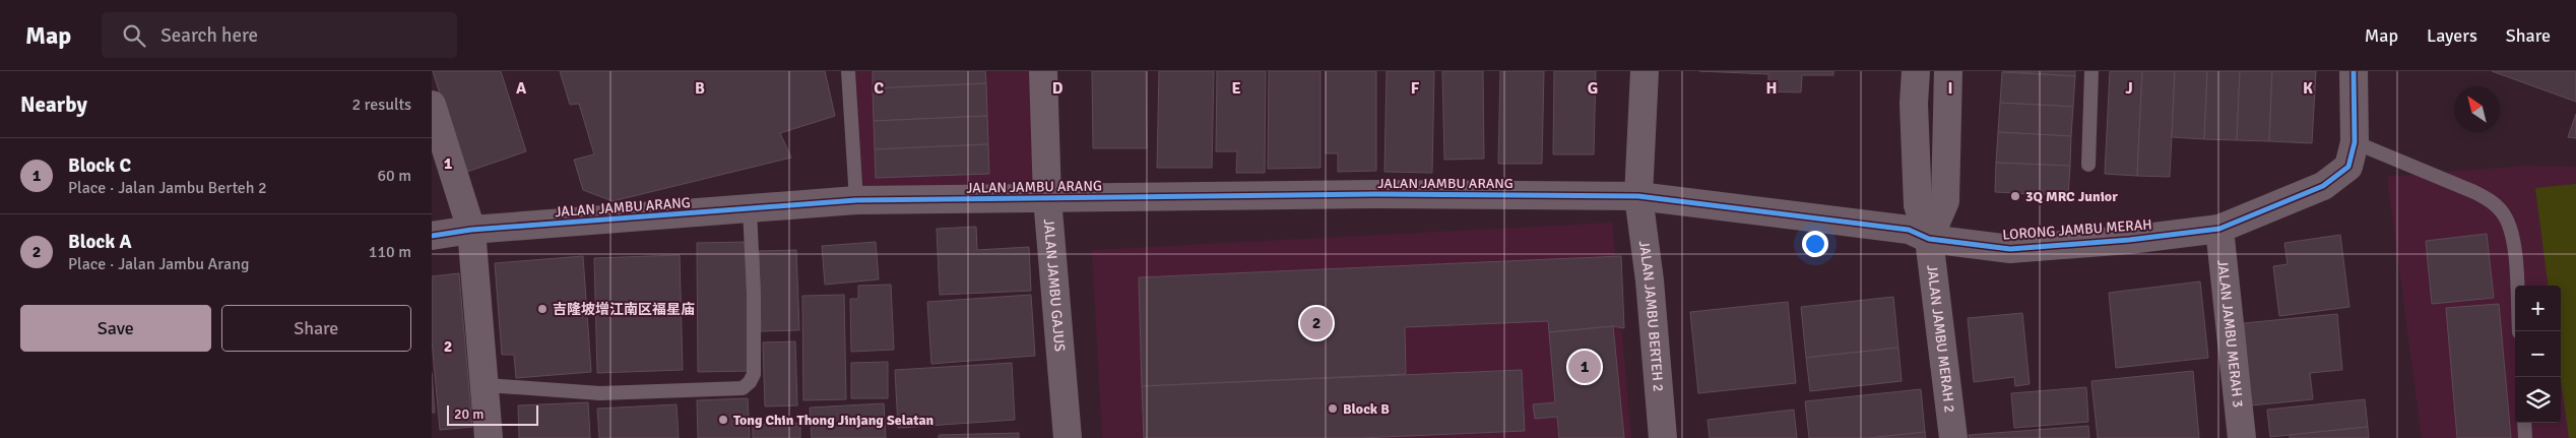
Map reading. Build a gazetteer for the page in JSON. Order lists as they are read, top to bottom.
{
  "streets": {
    "street": [
      "JALAN JAMBU ARANG",
      "LORONG JAMBU MERAH",
      "JALAN JAMBU GAJUS",
      "JALAN JAMBU BERTEH 2",
      "JALAN JAMBU MERAH 3",
      "JALAN JAMBU MERAH 2"
    ]
  },
  "crossings": [
    ["JALAN JAMBU ARANG", "LORONG JAMBU MERAH"],
    ["JALAN JAMBU ARANG", "JALAN JAMBU GAJUS"],
    ["JALAN JAMBU ARANG", "JALAN JAMBU BERTEH 2"],
    ["LORONG JAMBU MERAH", "JALAN JAMBU BERTEH 2"],
    ["LORONG JAMBU MERAH", "JALAN JAMBU MERAH 3"],
    ["LORONG JAMBU MERAH", "JALAN JAMBU MERAH 2"]
  ],
  "places": [
    "3Q MRC Junior",
    "吉隆坡增江南区福星庙",
    "Block B",
    "Tong Chin Thong Jinjang Selatan"
  ],
  "scale_bar": "20 m",
  "north": "top left",
  "page": {
    "header": "Map",
    "search": "Search here",
    "nav": ["Map", "Layers", "Share"],
    "heading": ["Nearby", "2 results"],
    "list": [
      {
        "mark": "1",
        "name": "Block C",
        "note": "Place · Jalan Jambu Berteh 2",
        "value": "60 m"
      },
      {
        "mark": "2",
        "name": "Block A",
        "note": "Place · Jalan Jambu Arang",
        "value": "110 m"
      }
    ],
    "map_buttons": ["+", "−"],
    "buttons": ["Save", "Share"],
    "pins": ["2", "1"],
    "scale": "20 m"
  },
  "grid": {
    "columns": [
      "A",
      "B",
      "C",
      "D",
      "E",
      "F",
      "G",
      "H",
      "I",
      "J",
      "K"
    ],
    "rows": ["1", "2"]
  }
}
